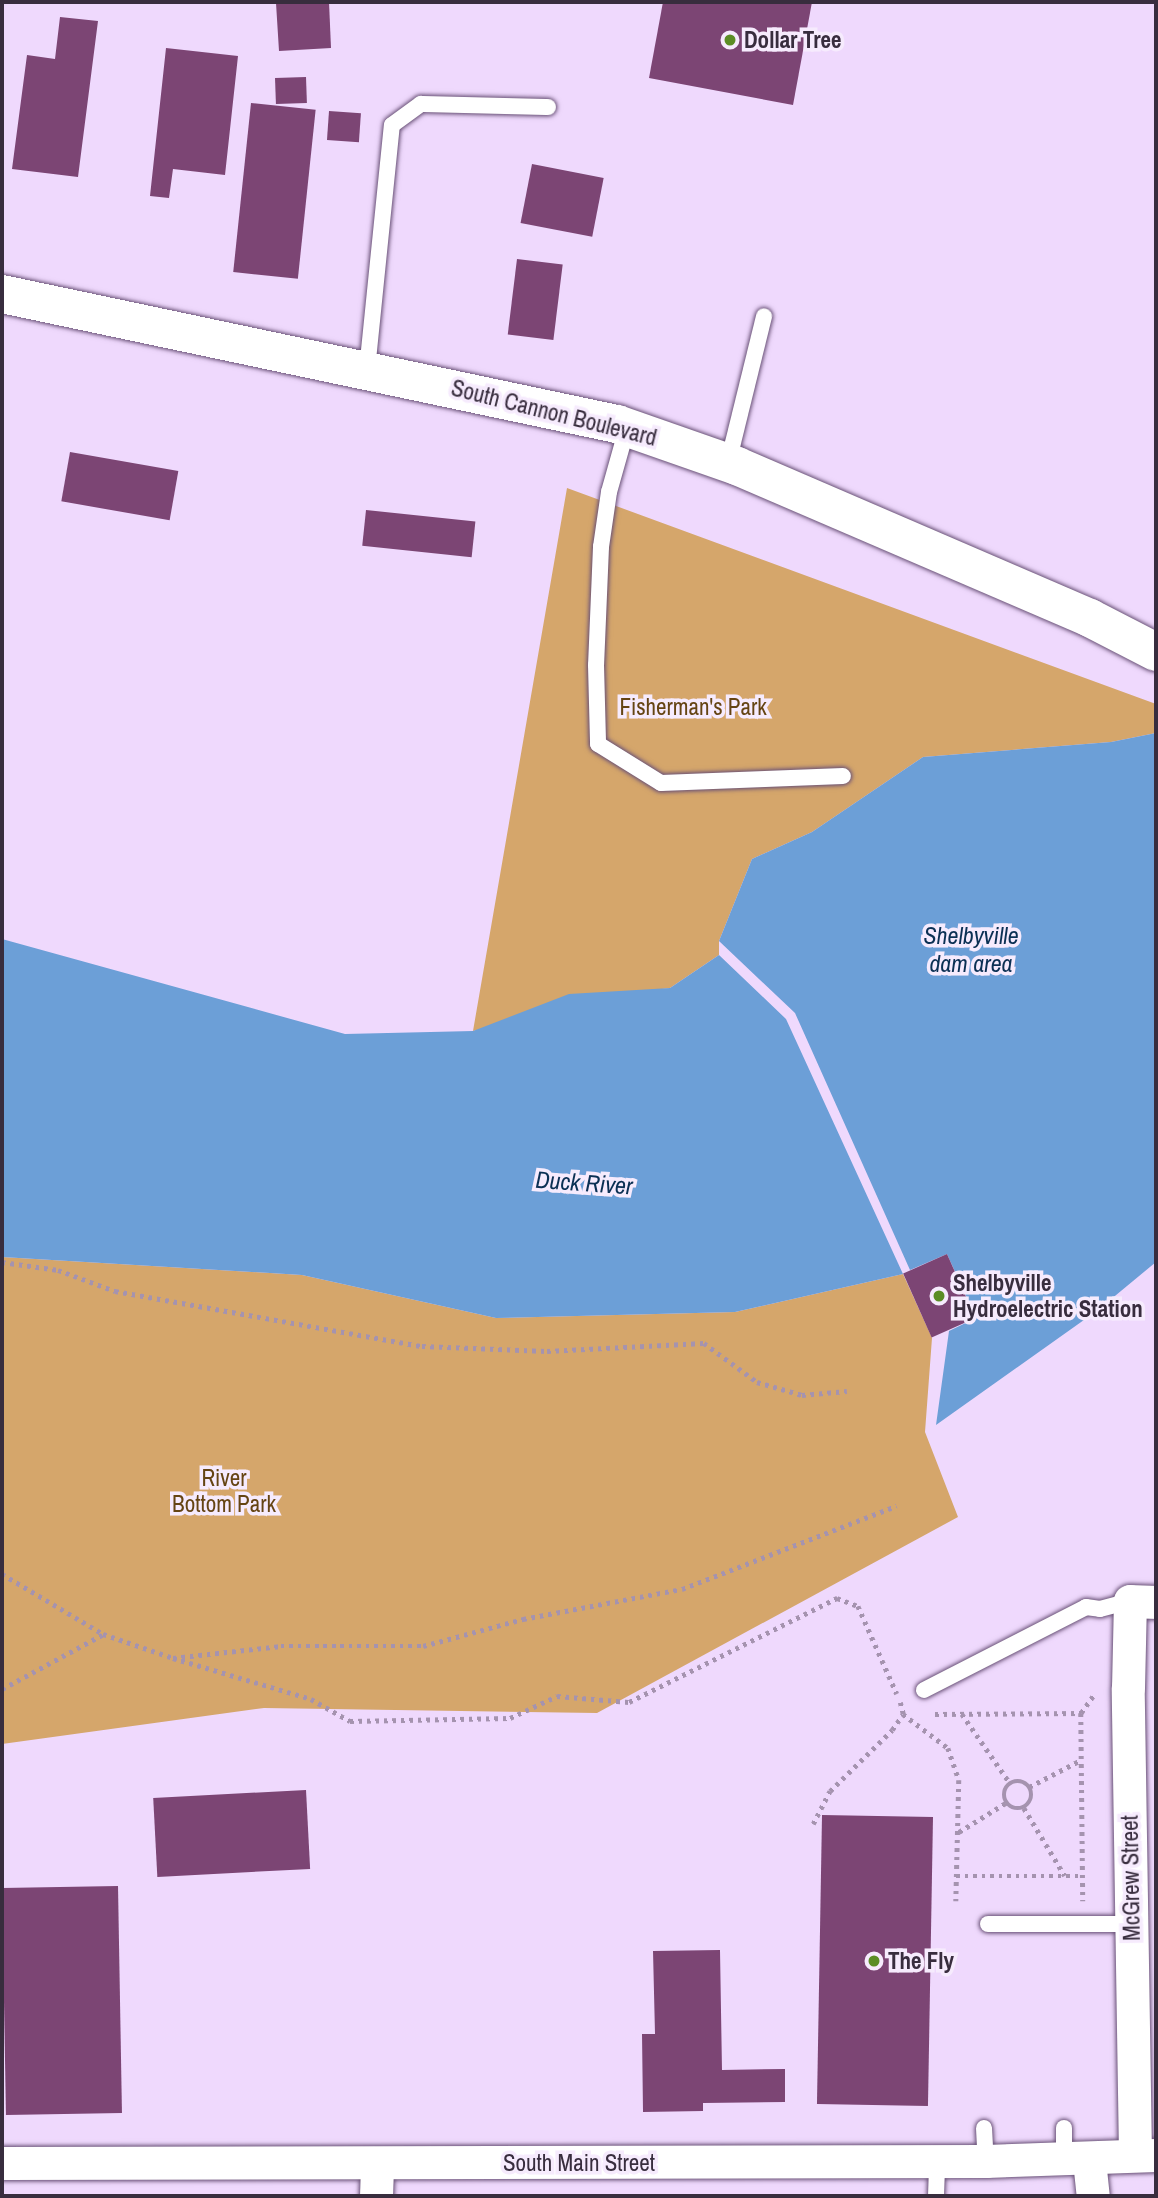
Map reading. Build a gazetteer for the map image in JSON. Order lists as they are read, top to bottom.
{
  "streets": {
    "highway": ["South Cannon Boulevard"],
    "street": ["McGrew Street", "South Main Street"]
  },
  "crossings": [
    ["McGrew Street", "South Main Street"]
  ],
  "water": ["Shelbyville dam area", "Duck River"],
  "parks": ["Fisherman's Park", "River Bottom Park"],
  "places": ["Dollar Tree", "Shelbyville Hydroelectric Station", "The Fly"]
}
